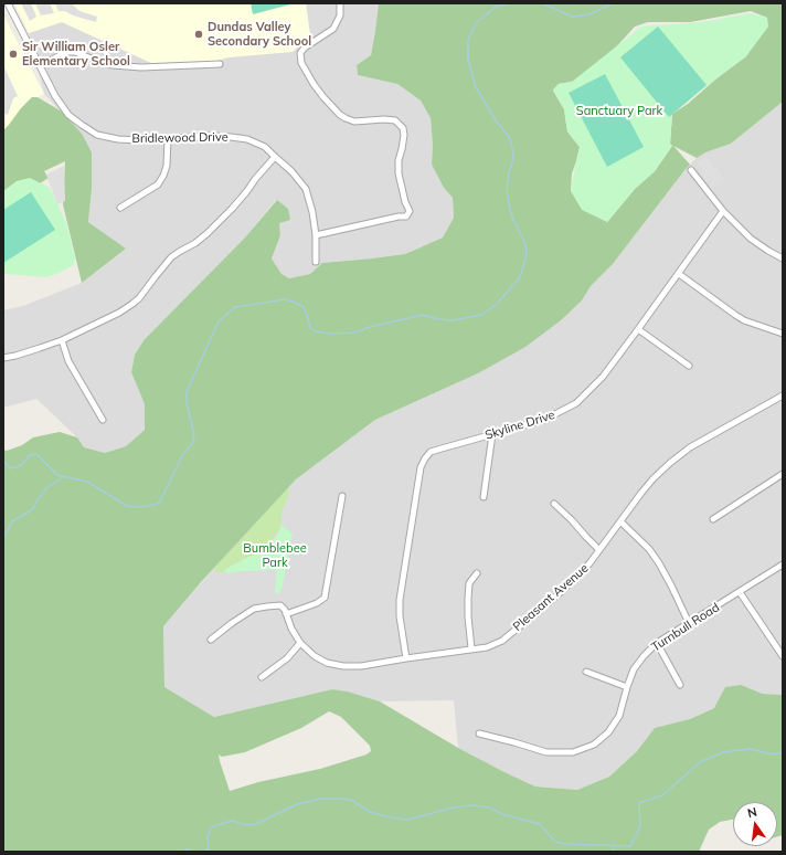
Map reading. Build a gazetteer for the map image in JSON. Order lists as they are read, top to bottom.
{
  "streets": {
    "street": [
      "Bridlewood Drive",
      "Skyline Drive",
      "Pleasant Avenue",
      "Turnbull Road"
    ]
  },
  "crossings": [
    ["Skyline Drive", "Pleasant Avenue"]
  ],
  "parks": ["Sanctuary Park", "Bumblebee Park"],
  "places": ["Dundas Valley Secondary School", "Sir William Osler Elementary School"],
  "north": "top"
}
